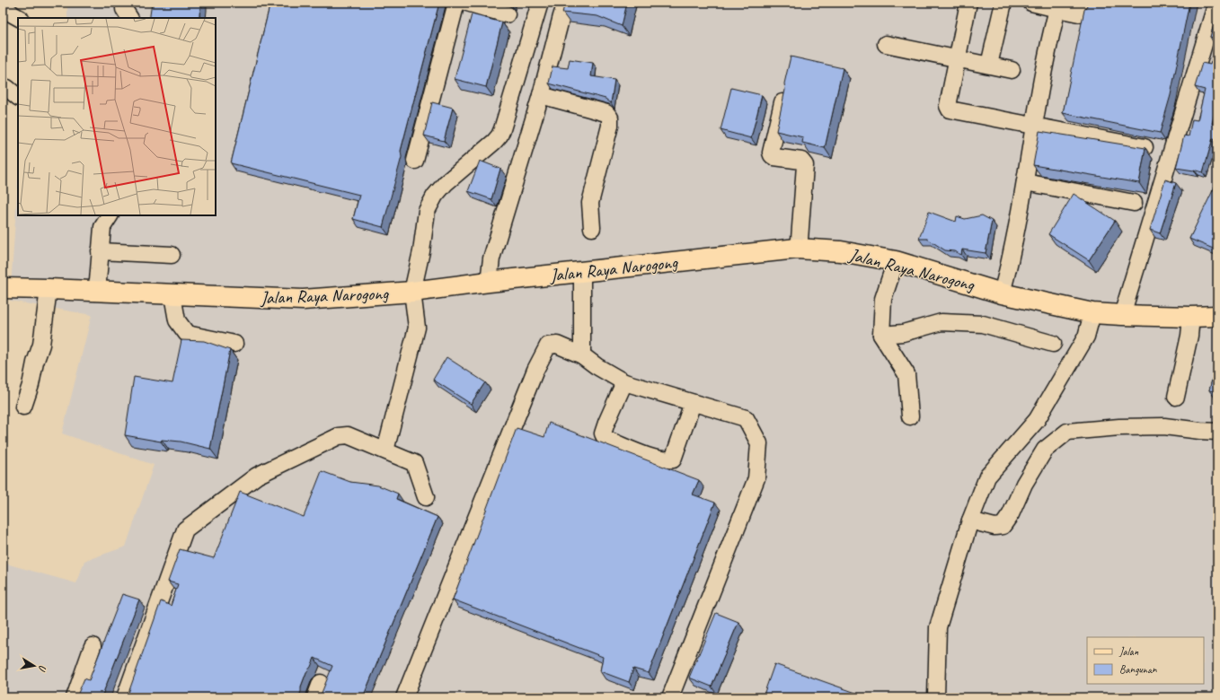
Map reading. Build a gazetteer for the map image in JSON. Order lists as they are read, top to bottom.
{
  "streets": {
    "main road": ["Jalan Raya Narogong"]
  },
  "legend": ["Jalan", "Bangunan"],
  "north": "right"
}
